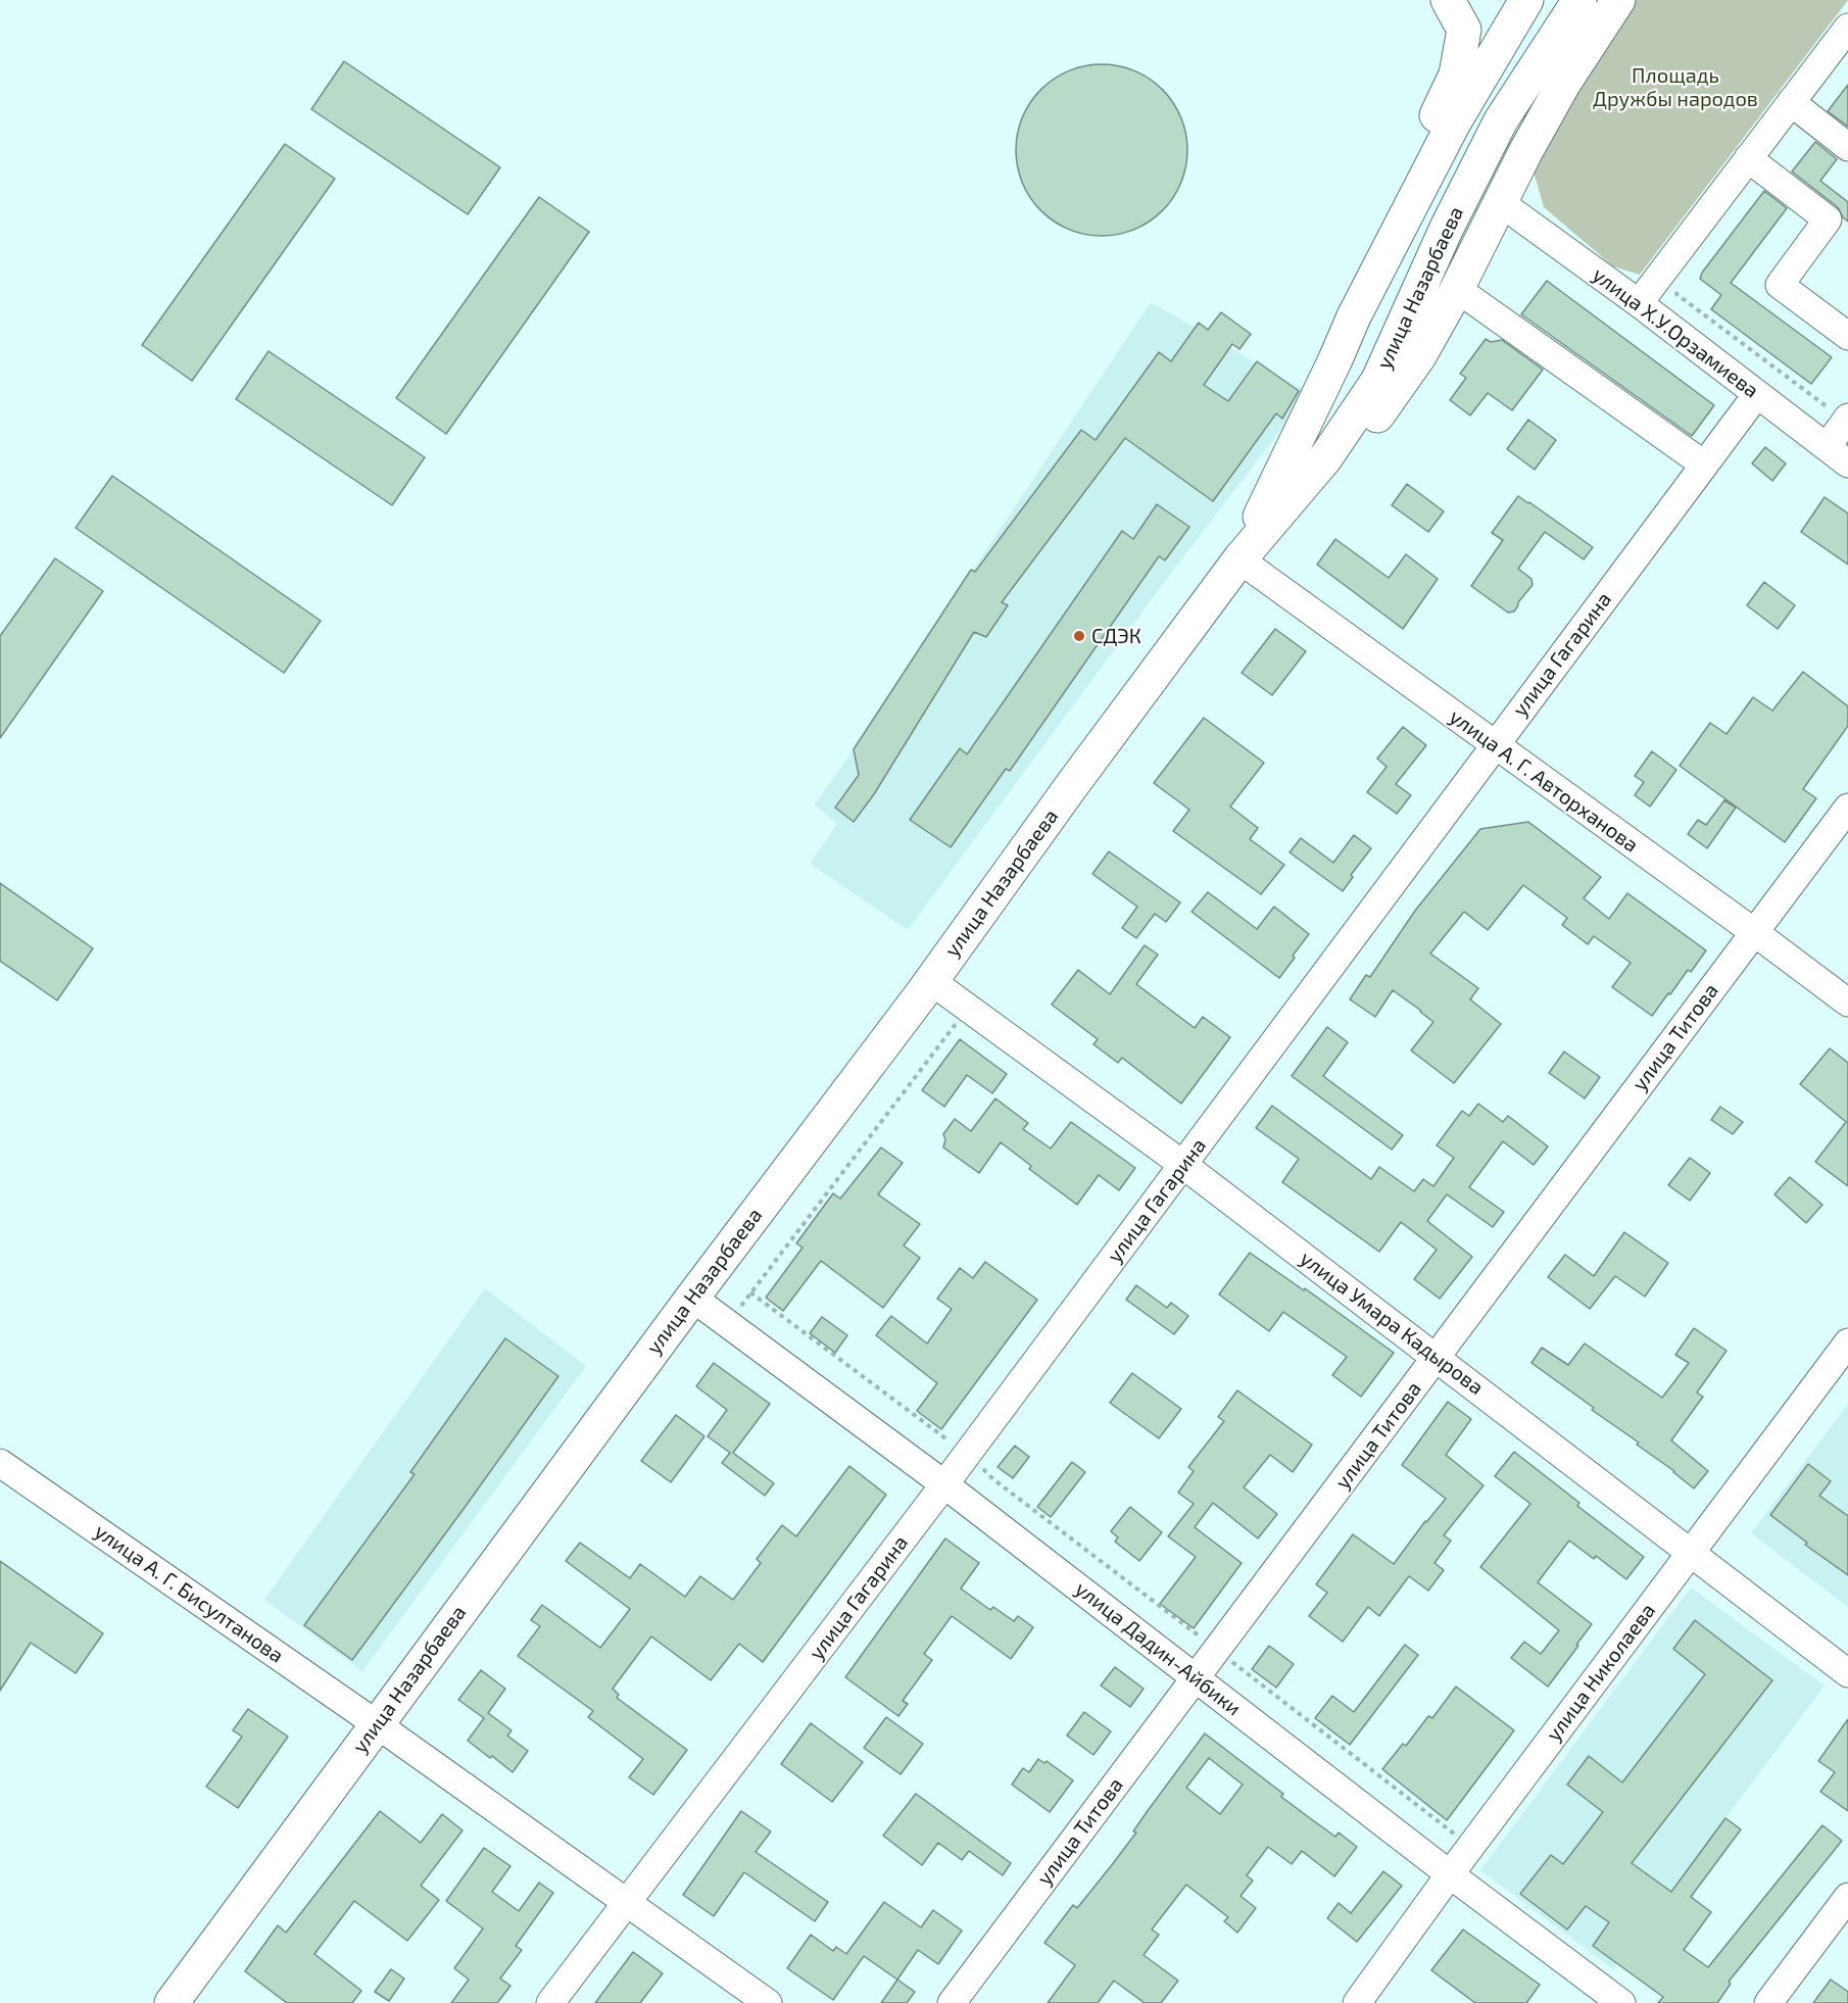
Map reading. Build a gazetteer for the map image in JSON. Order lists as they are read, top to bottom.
{
  "streets": {
    "main road": ["улица Назарбаева"],
    "street": [
      "улица Х.У.Орзамиева",
      "улица Гагарина",
      "улица А. Г. Авторханова",
      "улица Титова",
      "улица Умара Кадырова",
      "улица А. Г. Бисултанова",
      "улица Дадин-Айбики",
      "улица Николаева"
    ]
  },
  "crossings": [
    ["улица Назарбаева", "улица А. Г. Авторханова"],
    ["улица Назарбаева", "улица Умара Кадырова"],
    ["улица Назарбаева", "улица А. Г. Бисултанова"],
    ["улица Назарбаева", "улица Дадин-Айбики"],
    ["улица Х.У.Орзамиева", "улица Гагарина"],
    ["улица Гагарина", "улица А. Г. Авторханова"],
    ["улица Гагарина", "улица Умара Кадырова"],
    ["улица Гагарина", "улица А. Г. Бисултанова"],
    ["улица Гагарина", "улица Дадин-Айбики"],
    ["улица А. Г. Авторханова", "улица Титова"],
    ["улица Титова", "улица Умара Кадырова"],
    ["улица Титова", "улица Дадин-Айбики"],
    ["улица Умара Кадырова", "улица Николаева"],
    ["улица Дадин-Айбики", "улица Николаева"]
  ],
  "parks": ["Площадь Дружбы народов"],
  "places": ["СДЭК"]
}
